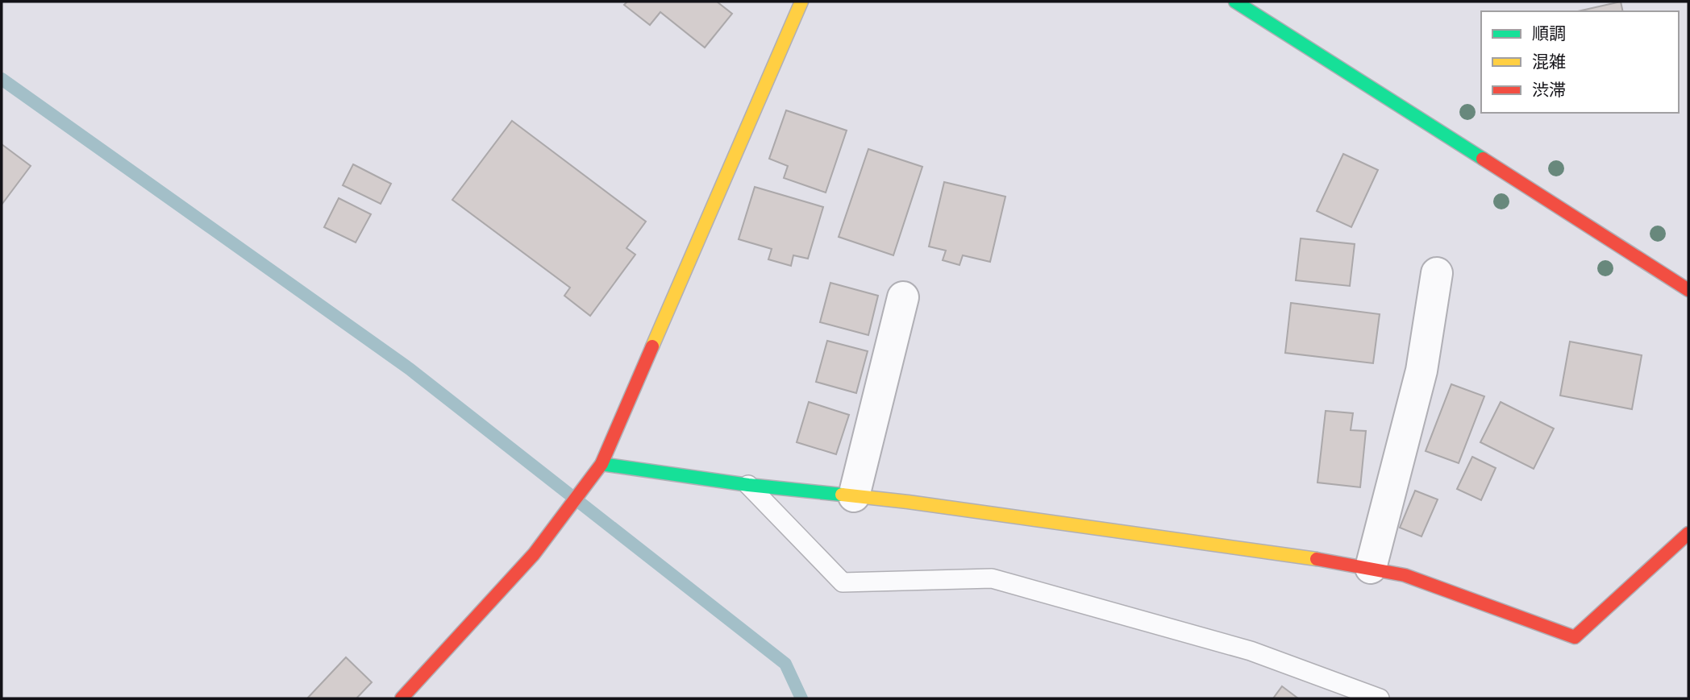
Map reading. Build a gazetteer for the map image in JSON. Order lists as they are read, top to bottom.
{
  "legend": ["順調", "混雑", "渋滞"]
}
